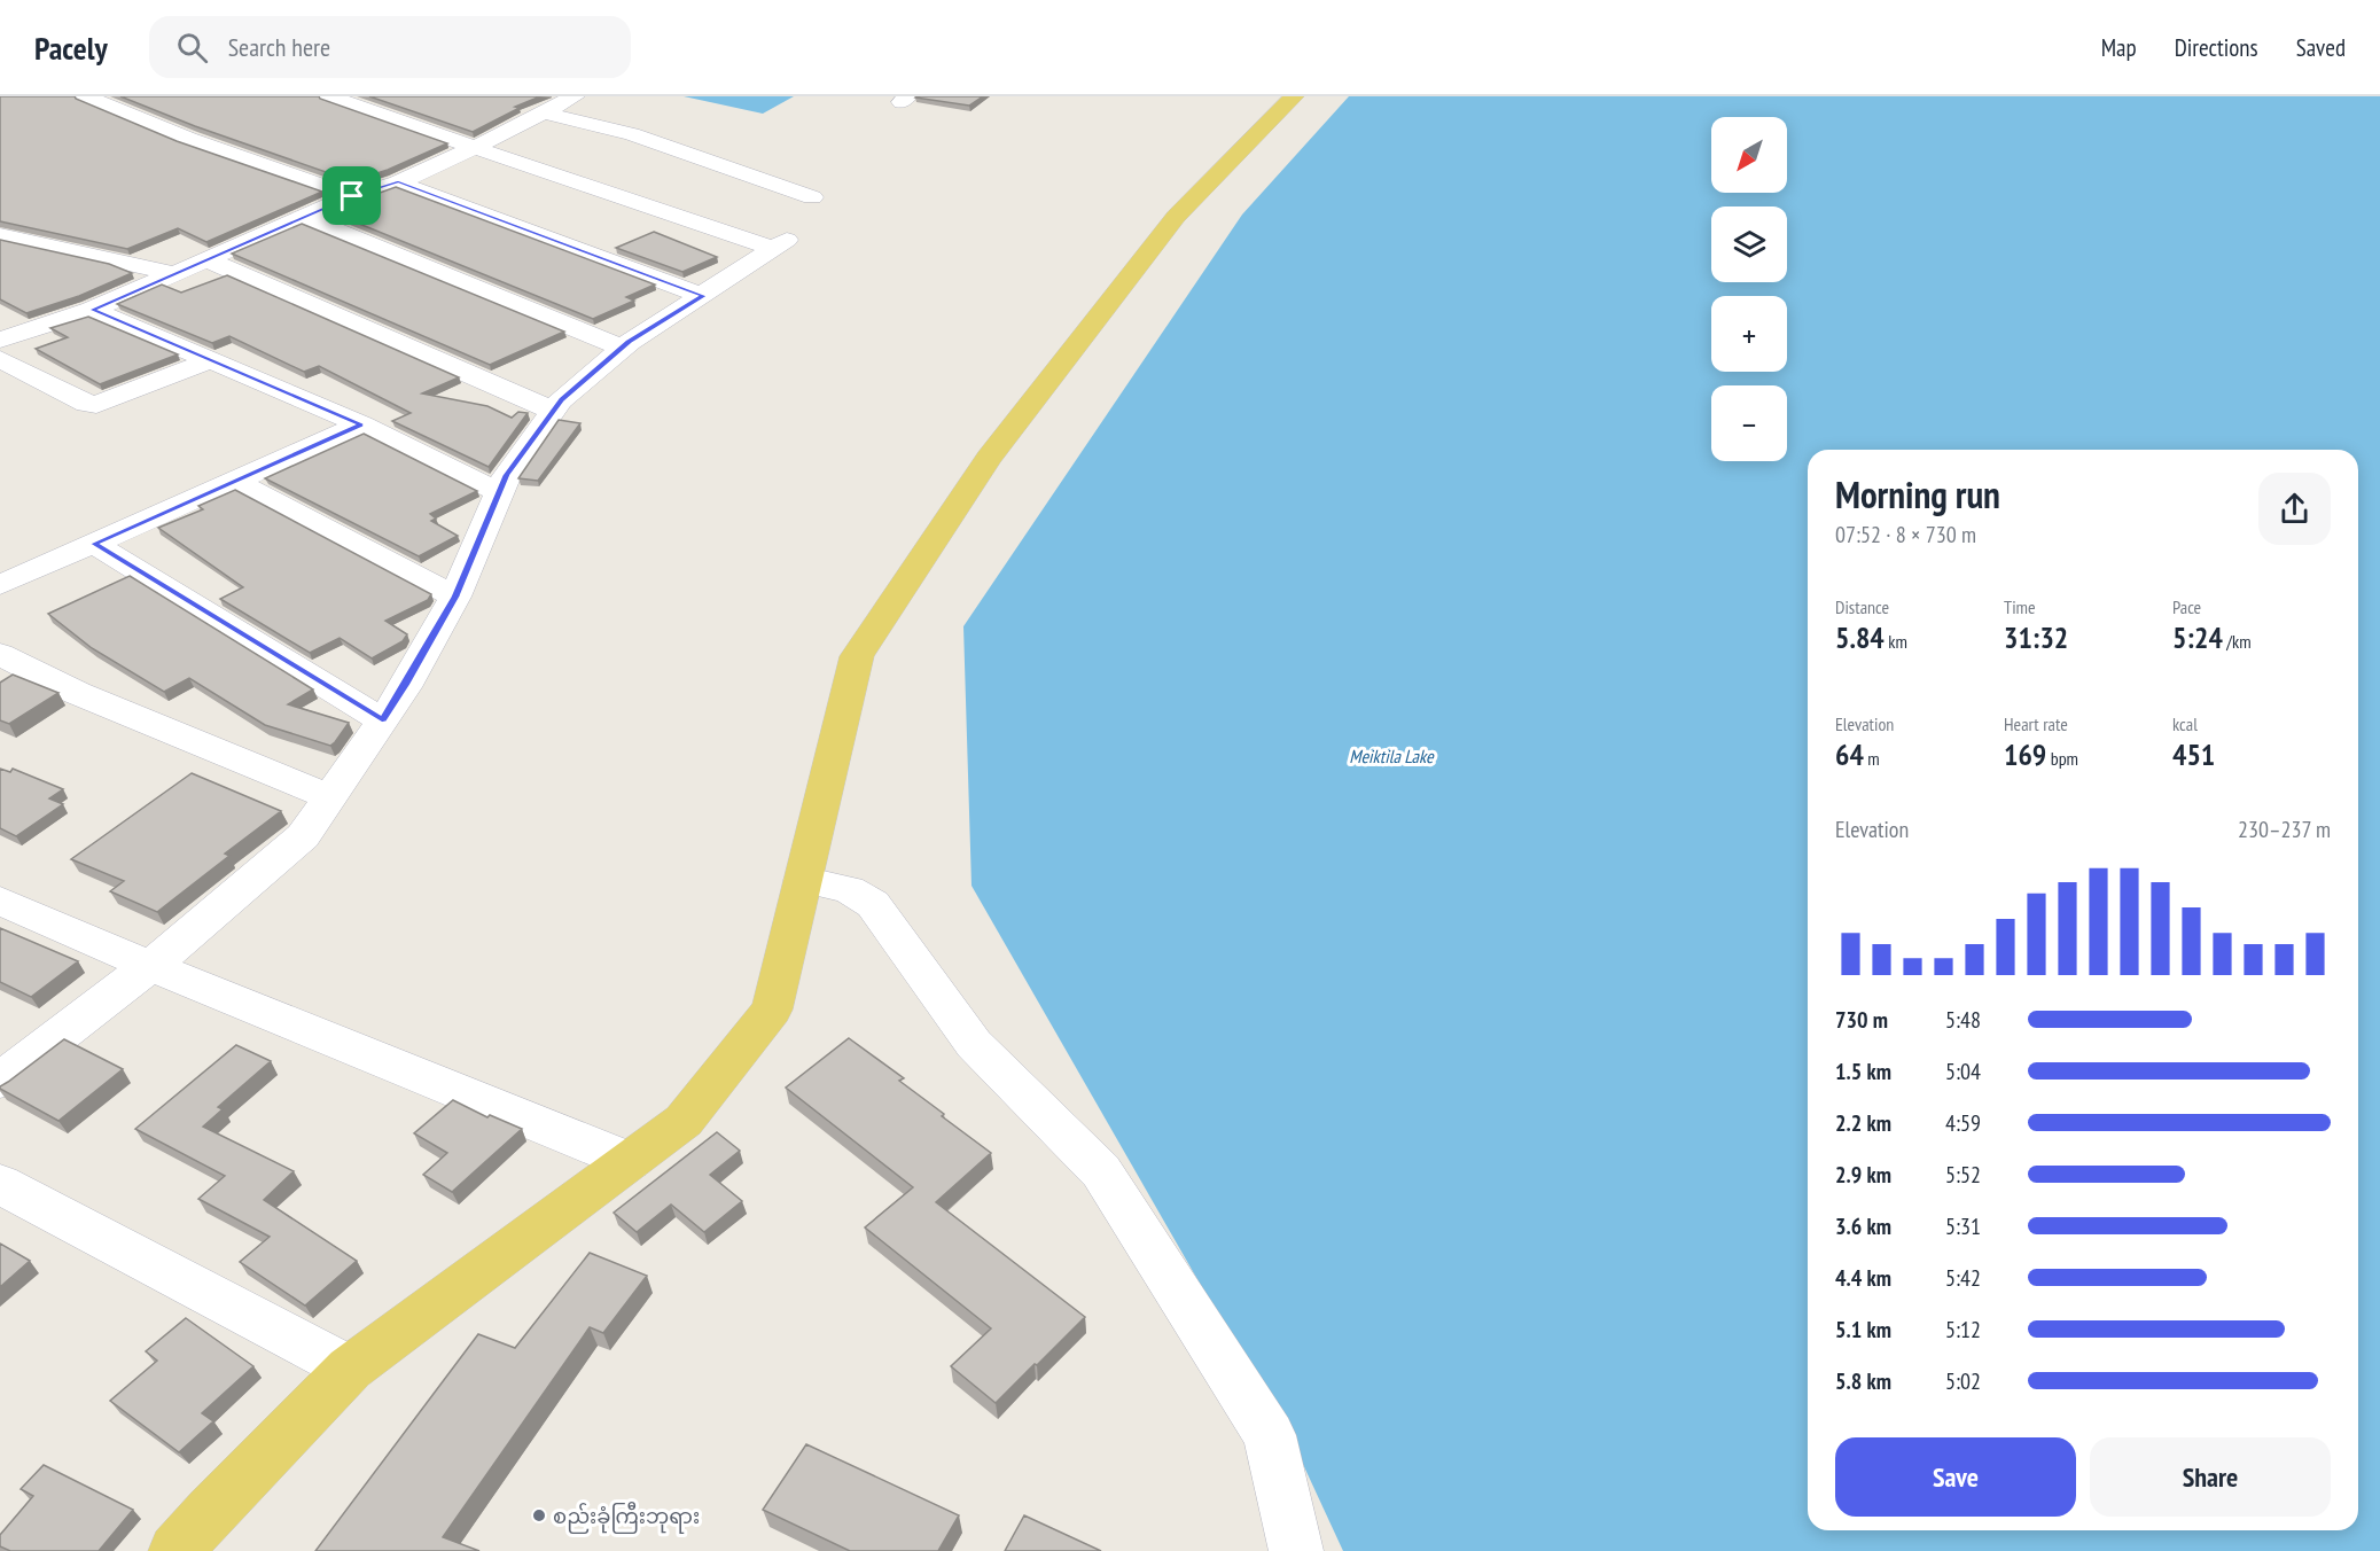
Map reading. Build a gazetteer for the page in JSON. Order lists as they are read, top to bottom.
{
  "water": ["Meiktila Lake"],
  "places": ["စည်းခုံကြီးဘုရား"],
  "north": "bottom left",
  "page": {
    "header": "Pacely",
    "search": "Search here",
    "nav": ["Map", "Directions", "Saved"],
    "map_buttons": ["+", "−"],
    "heading": ["Morning run", "07:52 · 8 × 730 m"],
    "stats": [
      ["Distance", "5.84 km"],
      ["Time", "31:32"],
      ["Pace", "5:24 /km"],
      ["Elevation", "64 m"],
      ["Heart rate", "169 bpm"],
      ["kcal", "451"]
    ],
    "chart": ["Elevation", "230–237 m"],
    "list": [
      {
        "name": "730 m",
        "note": "5:48"
      },
      {
        "name": "1.5 km",
        "note": "5:04"
      },
      {
        "name": "2.2 km",
        "note": "4:59"
      },
      {
        "name": "2.9 km",
        "note": "5:52"
      },
      {
        "name": "3.6 km",
        "note": "5:31"
      },
      {
        "name": "4.4 km",
        "note": "5:42"
      },
      {
        "name": "5.1 km",
        "note": "5:12"
      },
      {
        "name": "5.8 km",
        "note": "5:02"
      }
    ],
    "buttons": ["Save", "Share"]
  }
}
